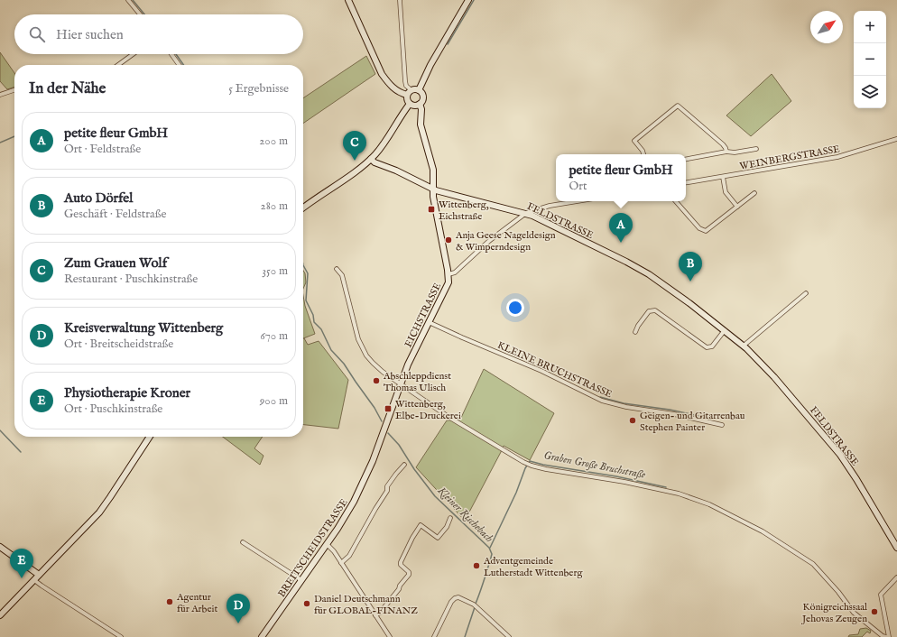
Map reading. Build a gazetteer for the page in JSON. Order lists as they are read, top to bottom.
{
  "streets": {
    "street": [
      "WEINBERGSTRASSE",
      "FELDSTRASSE",
      "EICHSTRASSE",
      "KLEINE BRUCHSTRASSE",
      "BREITSCHEIDSTRASSE"
    ]
  },
  "crossings": [
    ["FELDSTRASSE", "EICHSTRASSE"],
    ["EICHSTRASSE", "KLEINE BRUCHSTRASSE"],
    ["EICHSTRASSE", "BREITSCHEIDSTRASSE"]
  ],
  "water": ["Graben Große Bruchstraße", "Kleiner Rischebach"],
  "places": {
    "transit": ["Wittenberg, Eichstraße", "Wittenberg, Elbe-Druckerei"],
    "other": [
      "Anja Geese Nageldesign & Wimperndesign",
      "Abschleppdienst Thomas Ulisch",
      "Geigen- und Gitarrenbau Stephen Painter",
      "Adventgemeinde Lutherstadt Wittenberg",
      "Agentur für Arbeit",
      "Daniel Deutschmann für GLOBAL-FINANZ",
      "Königreichssaal Jehovas Zeugen"
    ]
  },
  "north": "top right",
  "page": {
    "map_buttons": ["+", "−"],
    "search": "Hier suchen",
    "heading": ["In der Nähe", "5 Ergebnisse"],
    "list": [
      {
        "mark": "A",
        "name": "petite fleur GmbH",
        "note": "Ort · Feldstraße",
        "value": "200 m"
      },
      {
        "mark": "B",
        "name": "Auto Dörfel",
        "note": "Geschäft · Feldstraße",
        "value": "280 m"
      },
      {
        "mark": "C",
        "name": "Zum Grauen Wolf",
        "note": "Restaurant · Puschkinstraße",
        "value": "350 m"
      },
      {
        "mark": "D",
        "name": "Kreisverwaltung Wittenberg",
        "note": "Ort · Breitscheidstraße",
        "value": "670 m"
      },
      {
        "mark": "E",
        "name": "Physiotherapie Kroner",
        "note": "Ort · Puschkinstraße",
        "value": "900 m"
      }
    ],
    "pins": [
      "C",
      "A",
      "B",
      "E",
      "D"
    ],
    "popup": ["petite fleur GmbH", "Ort"]
  }
}
